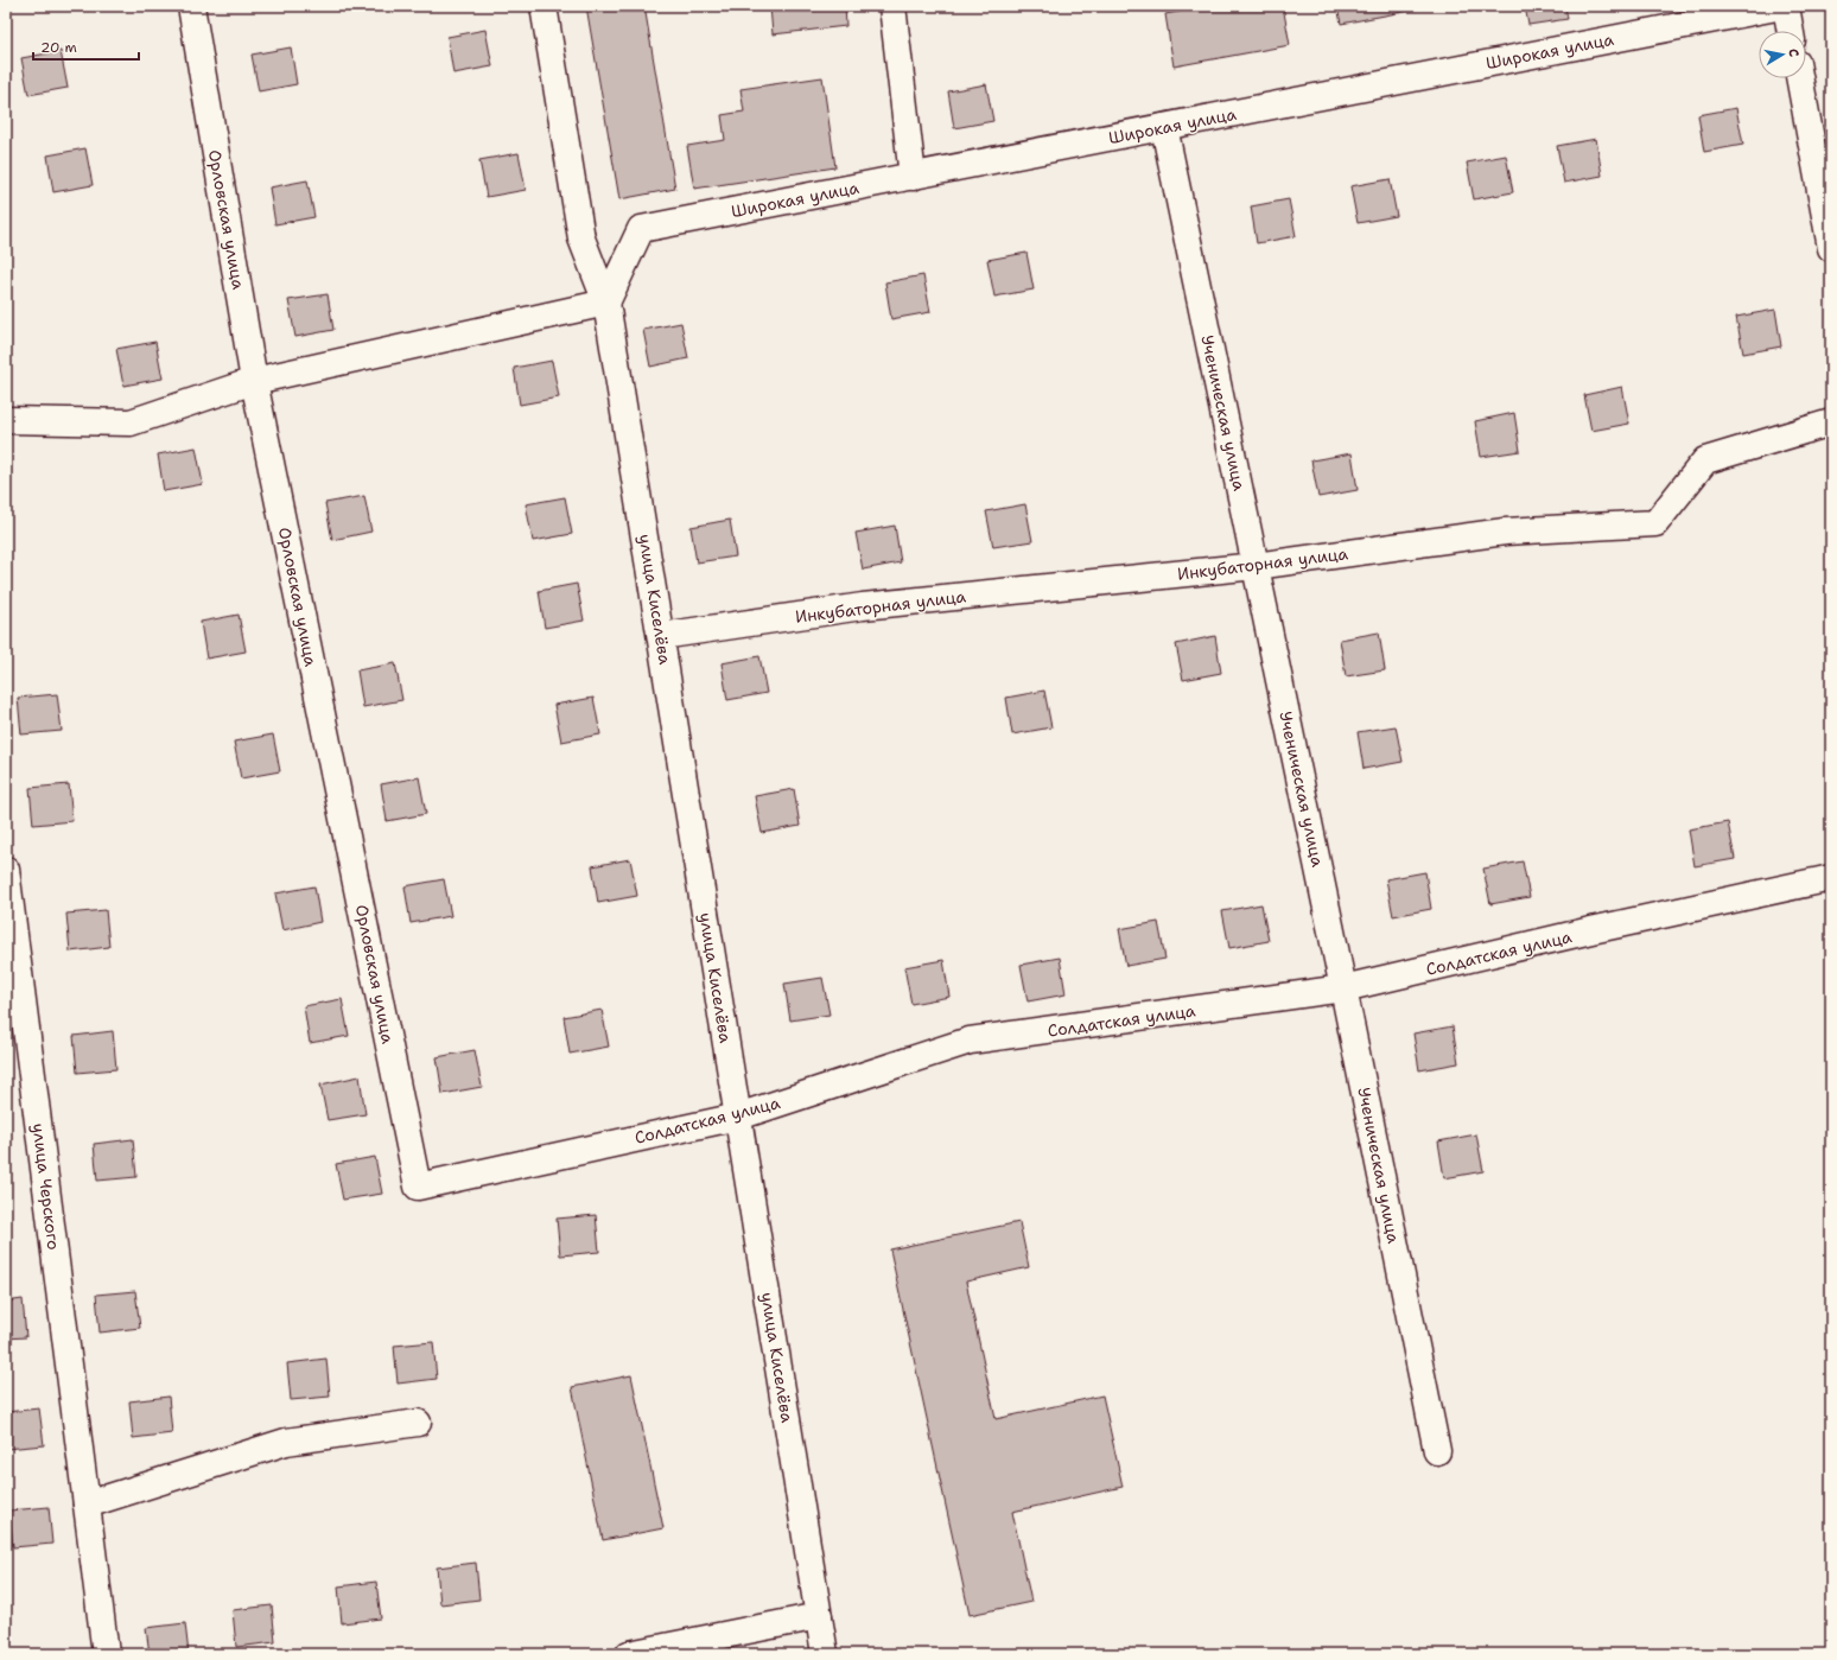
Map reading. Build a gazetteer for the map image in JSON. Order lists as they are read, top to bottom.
{
  "streets": {
    "street": [
      "Широкая улица",
      "Орловская улица",
      "Ученическая улица",
      "Инкубаторная улица",
      "улица Киселёва",
      "Солдатская улица",
      "улица Черского"
    ]
  },
  "crossings": [
    ["Широкая улица", "Ученическая улица"],
    ["Широкая улица", "улица Киселёва"],
    ["Орловская улица", "Солдатская улица"],
    ["Ученическая улица", "Инкубаторная улица"],
    ["Ученическая улица", "Солдатская улица"],
    ["Инкубаторная улица", "улица Киселёва"],
    ["улица Киселёва", "Солдатская улица"]
  ],
  "scale_bar": "20 m",
  "north": "right"
}
